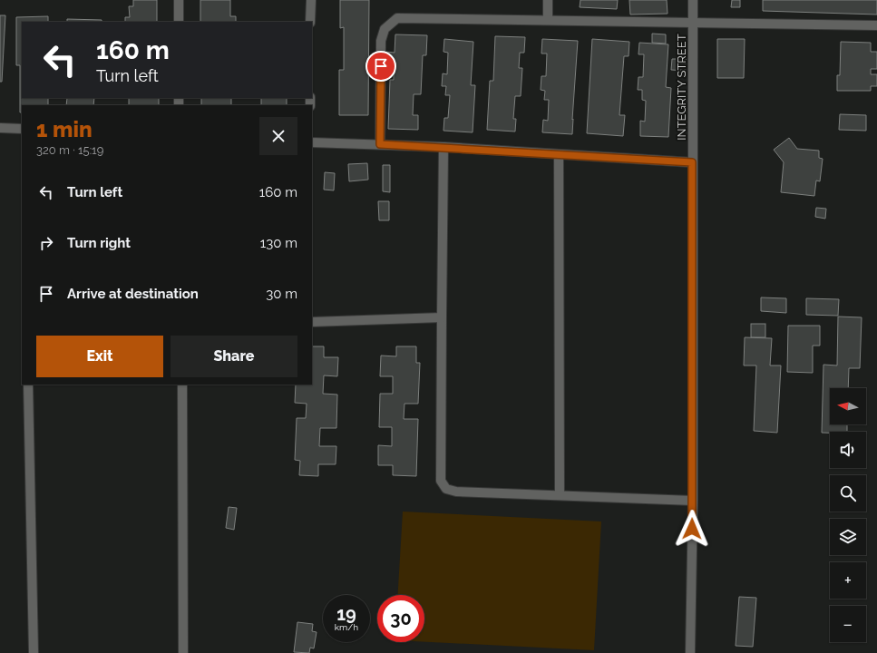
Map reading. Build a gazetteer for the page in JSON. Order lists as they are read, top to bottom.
{
  "streets": {
    "street": ["INTEGRITY STREET"]
  },
  "north": "left",
  "page": {
    "turn": ["160 m", "Turn left"],
    "heading": ["1 min", "320 m · 15:19"],
    "list": [
      {
        "name": "Turn left",
        "value": "160 m"
      },
      {
        "name": "Turn right",
        "value": "130 m"
      },
      {
        "name": "Arrive at destination",
        "value": "30 m"
      }
    ],
    "buttons": ["Exit", "Share"],
    "map_buttons": ["+", "−"],
    "speed": "19 km/h",
    "limit": "30"
  }
}
